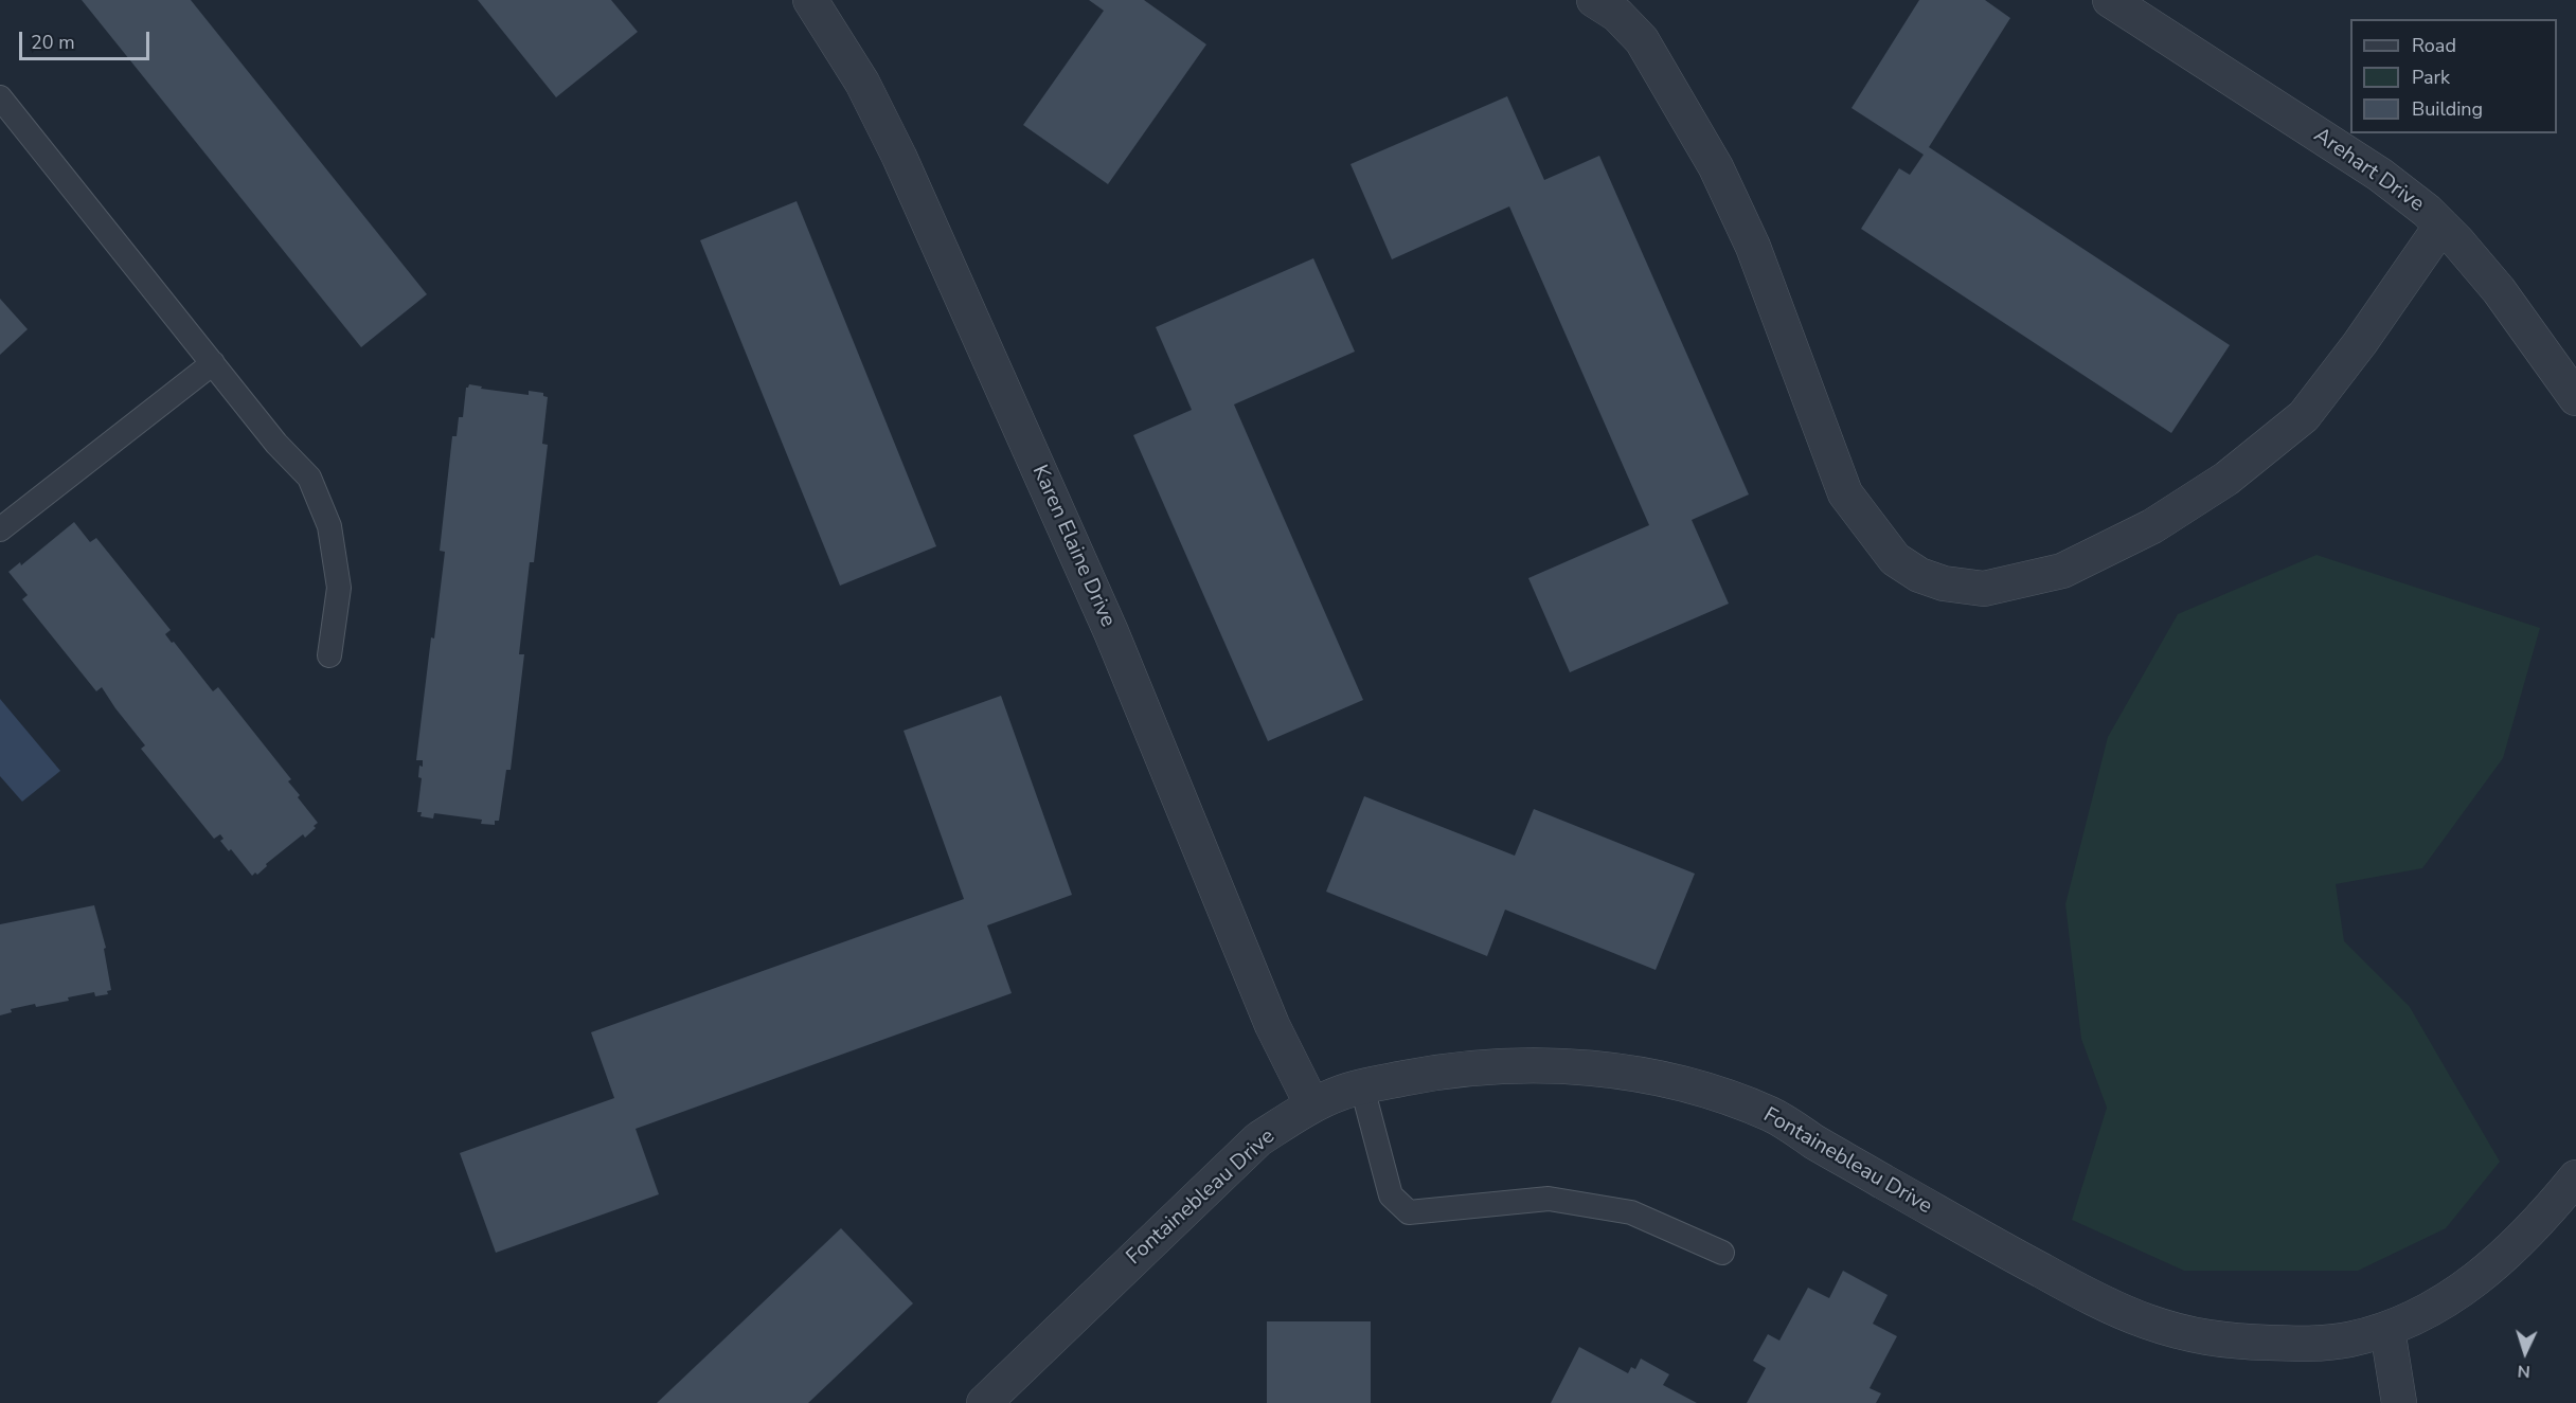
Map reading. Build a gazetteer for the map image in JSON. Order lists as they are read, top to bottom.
{
  "streets": {
    "street": ["Arehart Drive", "Karen Elaine Drive", "Fontainebleau Drive"]
  },
  "crossings": [
    ["Karen Elaine Drive", "Fontainebleau Drive"]
  ],
  "legend": ["Road", "Park", "Building"],
  "scale_bar": "20 m",
  "north": "bottom"
}
